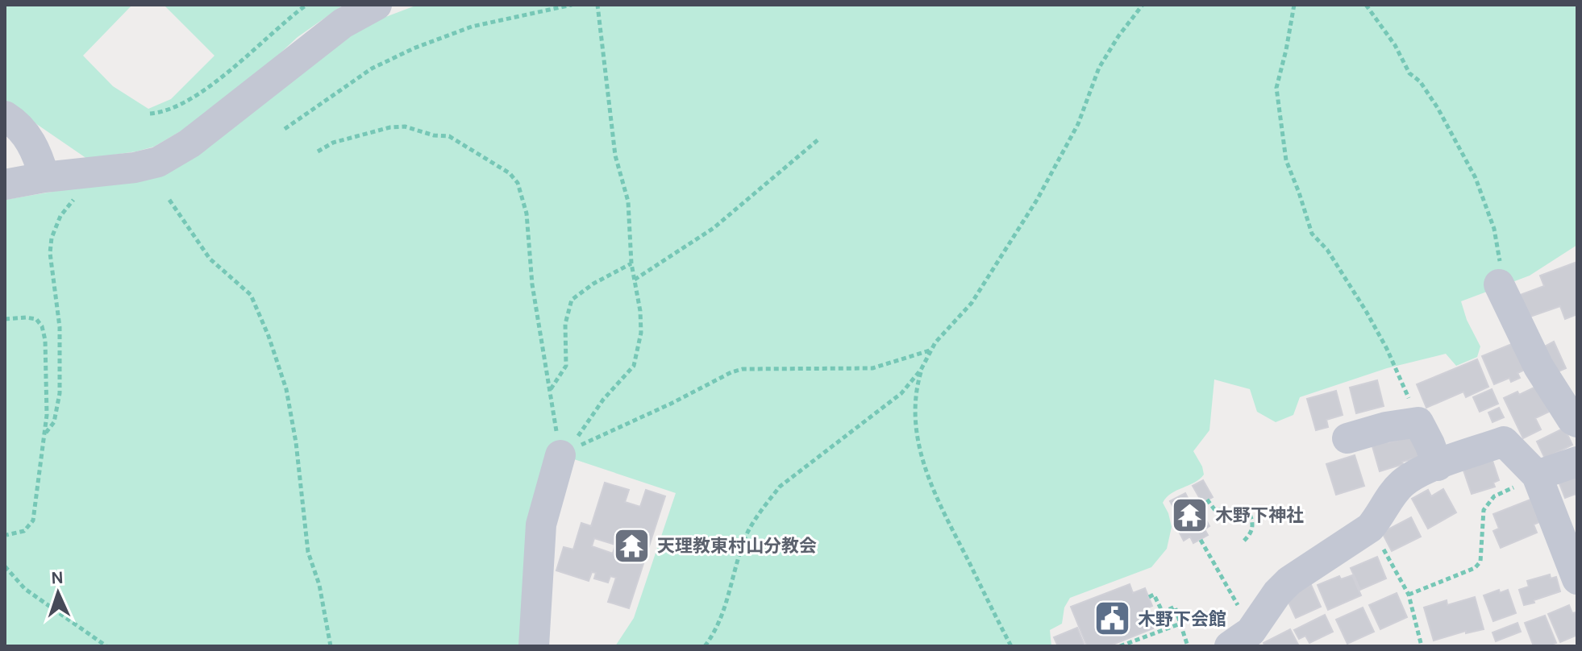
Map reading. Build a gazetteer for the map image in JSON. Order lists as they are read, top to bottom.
{
  "places": {
    "temple": ["木野下神社", "天理教東村山分教会"],
    "public building": ["木野下会館"]
  },
  "north": "top"
}
